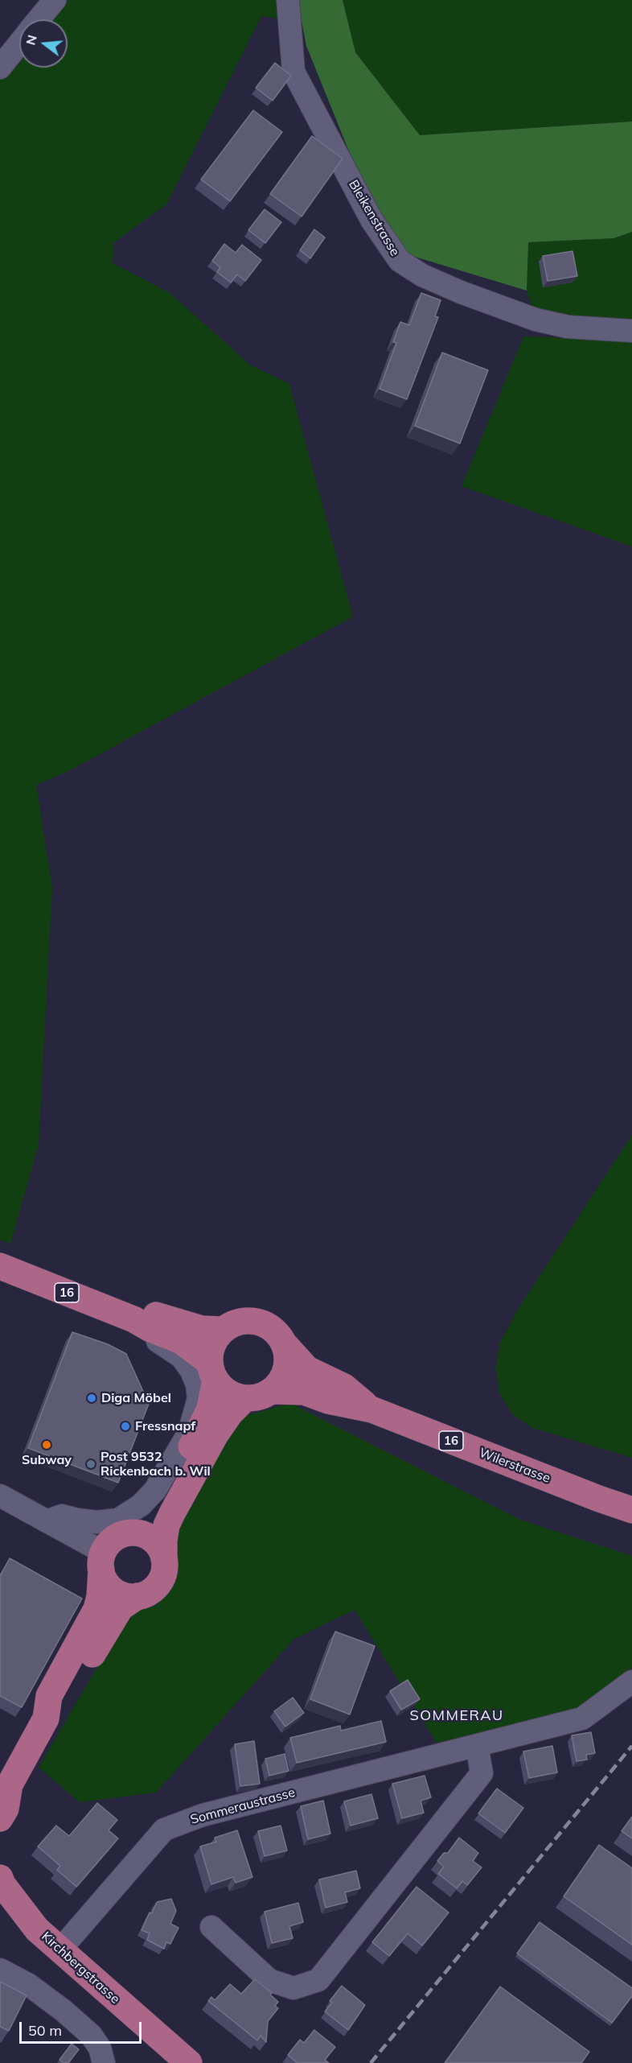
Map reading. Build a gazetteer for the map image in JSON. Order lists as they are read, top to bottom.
{
  "streets": {
    "main road": ["16", "Wilerstrasse", "Kirchbergstrasse"],
    "street": ["Bleikenstrasse", "Sommeraustrasse"]
  },
  "crossings": [
    ["16", "Wilerstrasse"],
    ["Sommeraustrasse", "Kirchbergstrasse"]
  ],
  "districts": ["SOMMERAU"],
  "places": [
    "Diga Möbel",
    "Fressnapf",
    "Subway",
    "Post 9532 Rickenbach b. Wil"
  ],
  "scale_bar": "50 m",
  "north": "left"
}
